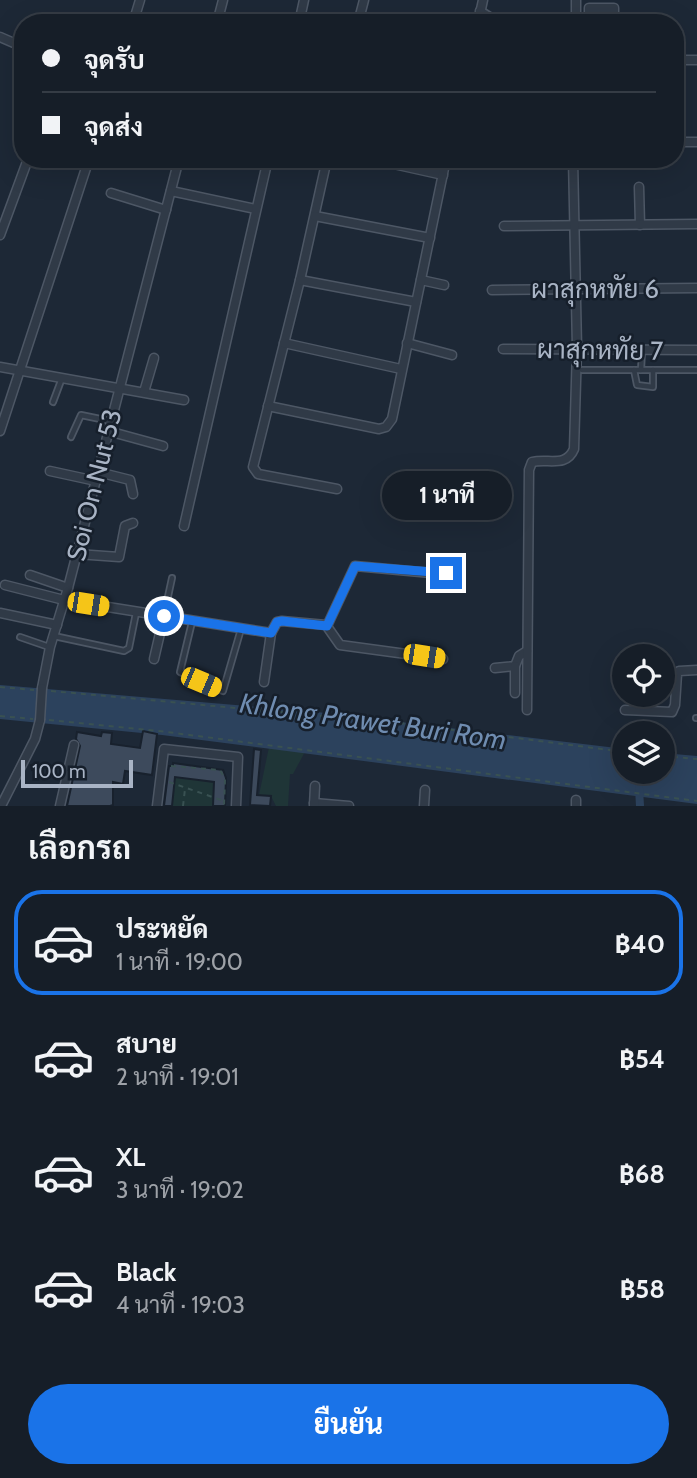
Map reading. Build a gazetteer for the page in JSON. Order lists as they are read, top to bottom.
{
  "streets": {
    "street": ["ผาสุกหทัย 6", "ผาสุกหทัย 7", "Soi On Nut 53"]
  },
  "water": ["Khlong Prawet Buri Rom"],
  "scale_bar": "100 m",
  "page": {
    "banner": ["จุดรับ", "จุดส่ง"],
    "bubble": "1 นาที",
    "scale": "100 m",
    "heading": "เลือกรถ",
    "list": [
      {
        "name": "ประหยัด",
        "note": "1 นาที · 19:00",
        "value": "฿40"
      },
      {
        "name": "สบาย",
        "note": "2 นาที · 19:01",
        "value": "฿54"
      },
      {
        "name": "XL",
        "note": "3 นาที · 19:02",
        "value": "฿68"
      },
      {
        "name": "Black",
        "note": "4 นาที · 19:03",
        "value": "฿58"
      }
    ],
    "buttons": "ยืนยัน"
  }
}
